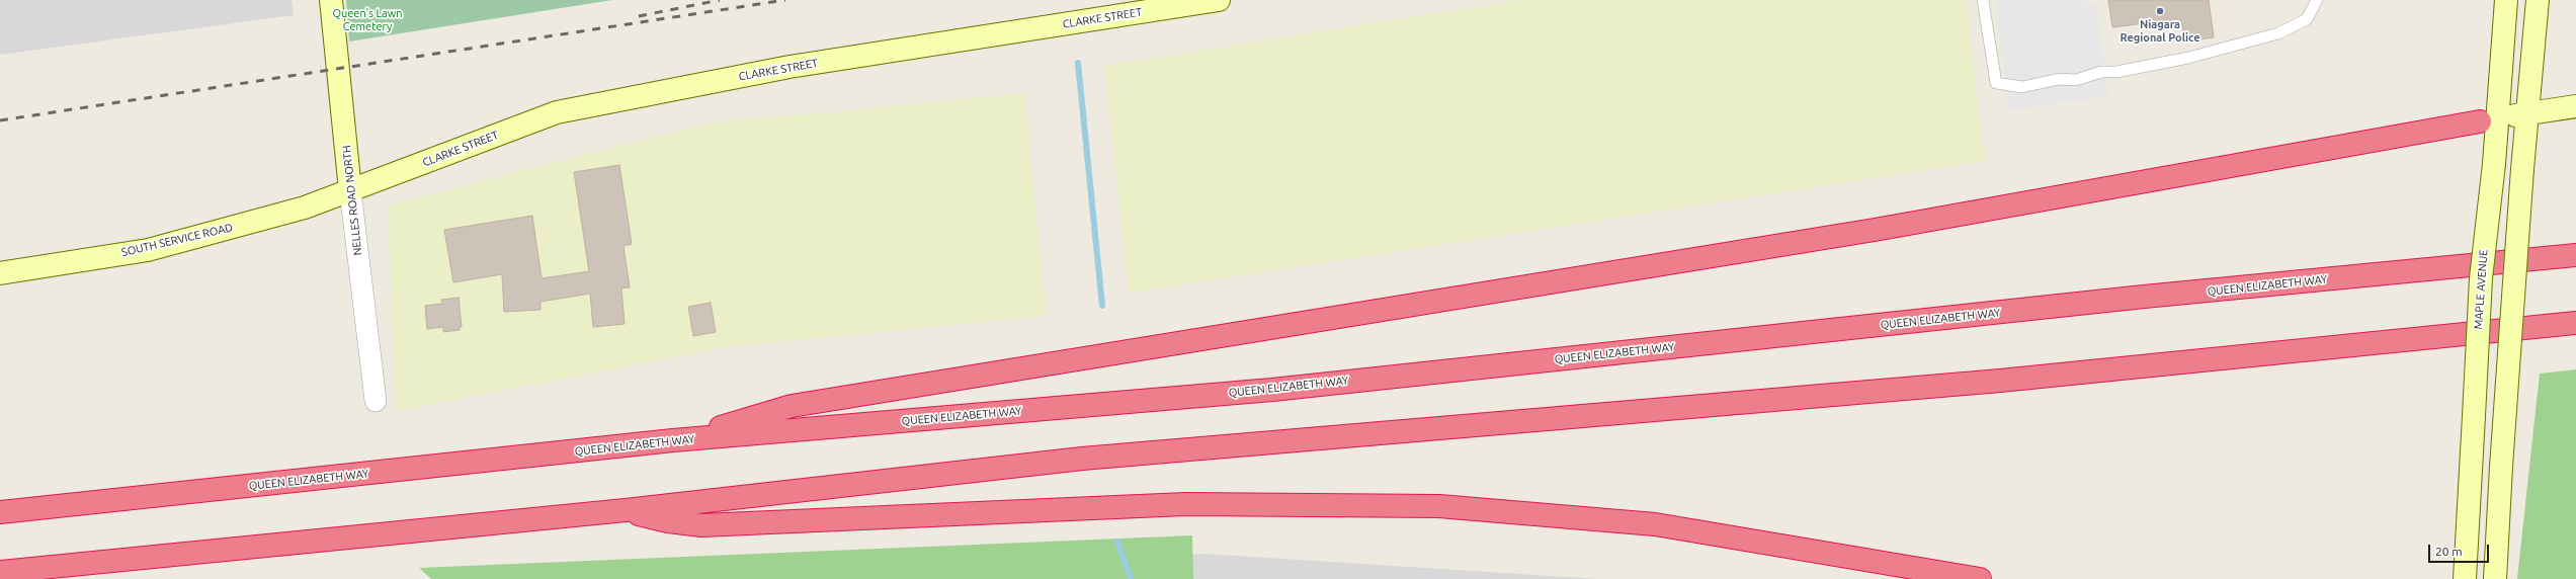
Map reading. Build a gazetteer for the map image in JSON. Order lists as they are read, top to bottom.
{
  "streets": {
    "highway": ["QUEEN ELIZABETH WAY"],
    "street": [
      "CLARKE STREET",
      "NELLES ROAD NORTH",
      "SOUTH SERVICE ROAD",
      "MAPLE AVENUE"
    ]
  },
  "crossings": [
    ["CLARKE STREET", "NELLES ROAD NORTH"],
    ["CLARKE STREET", "SOUTH SERVICE ROAD"],
    ["NELLES ROAD NORTH", "SOUTH SERVICE ROAD"]
  ],
  "parks": ["Queen's Lawn Cemetery"],
  "places": ["Niagara Regional Police"],
  "scale_bar": "20 m"
}
